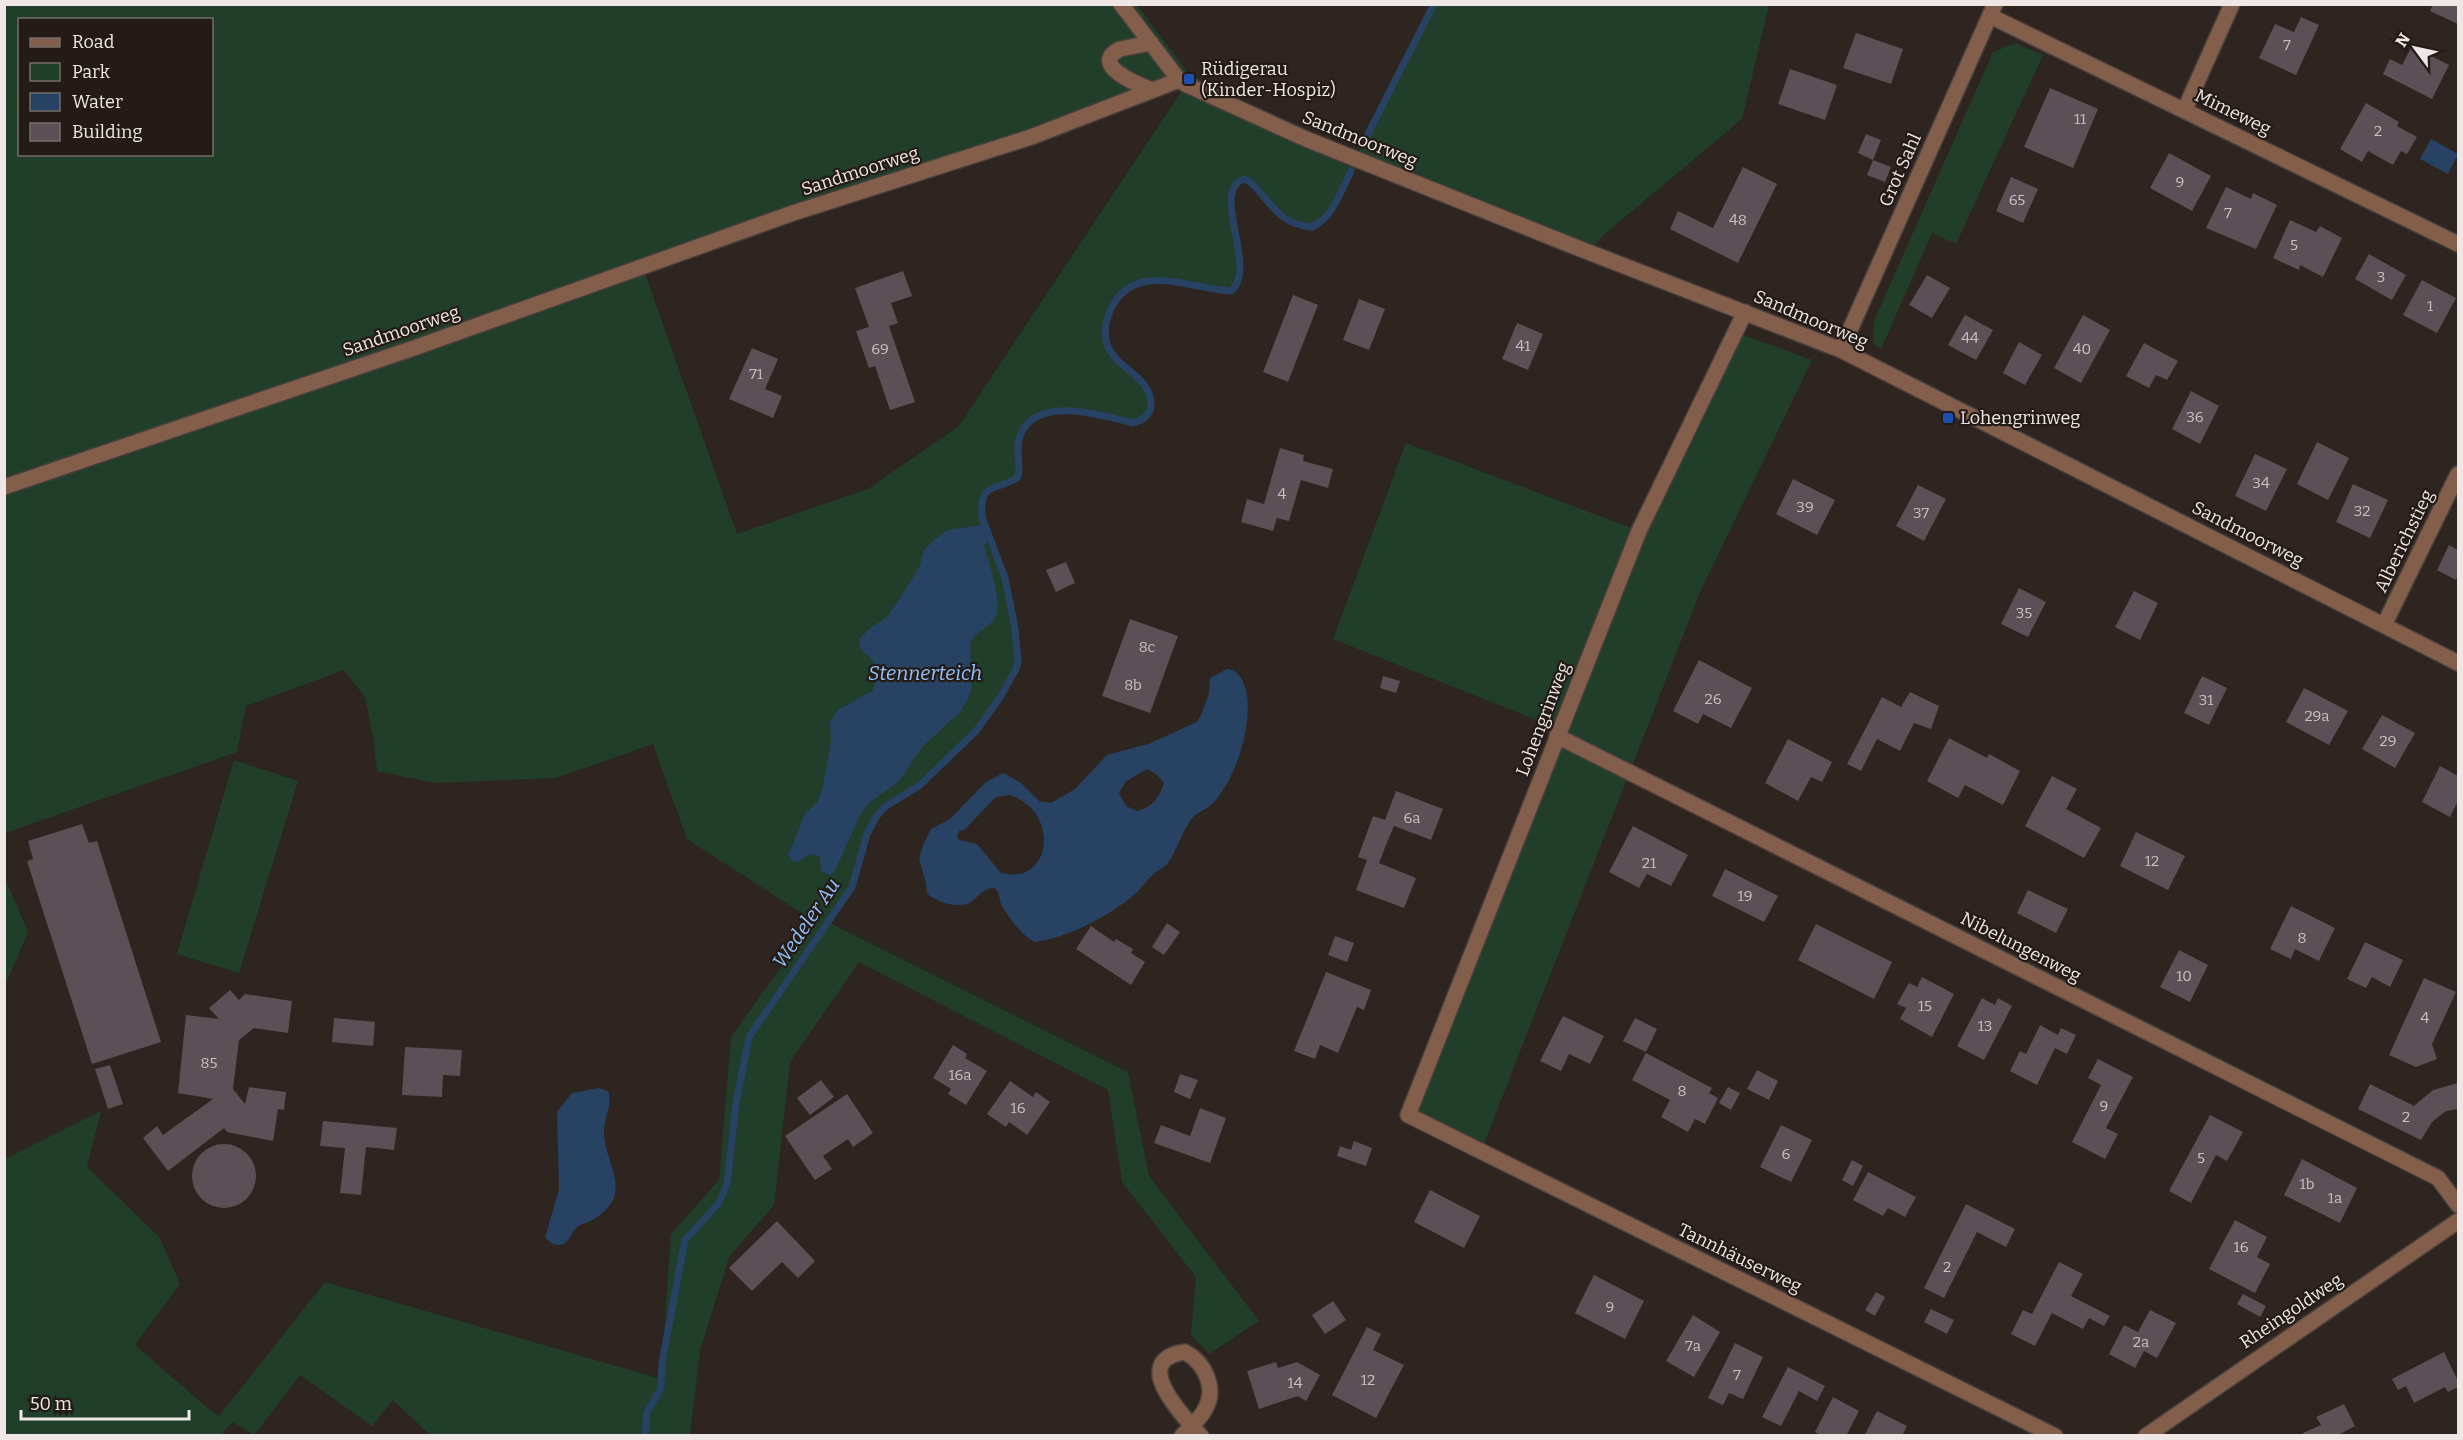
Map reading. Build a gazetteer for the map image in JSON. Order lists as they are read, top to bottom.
{
  "streets": {
    "street": [
      "Mimeweg",
      "Sandmoorweg",
      "Grot Sahl",
      "Alberichstieg",
      "Lohengrinweg",
      "Nibelungenweg",
      "Tannhäuserweg",
      "Rheingoldweg"
    ]
  },
  "crossings": [
    ["Mimeweg", "Grot Sahl"],
    ["Sandmoorweg", "Grot Sahl"],
    ["Sandmoorweg", "Alberichstieg"],
    ["Sandmoorweg", "Lohengrinweg"],
    ["Lohengrinweg", "Nibelungenweg"],
    ["Lohengrinweg", "Tannhäuserweg"]
  ],
  "water": ["Stennerteich", "Wedeler Au"],
  "places": {
    "transit": ["Rüdigerau (Kinder-Hospiz)", "Lohengrinweg"]
  },
  "house_numbers": [
    "7",
    "11",
    "2",
    "9",
    "65",
    "7",
    "48",
    "5",
    "3",
    "1",
    "44",
    "41",
    "69",
    "40",
    "71",
    "36",
    "34",
    "4",
    "39",
    "32",
    "37",
    "35",
    "8c",
    "8b",
    "26",
    "31",
    "29a",
    "29",
    "6a",
    "12",
    "21",
    "19",
    "8",
    "10",
    "15",
    "4",
    "13",
    "85",
    "16a",
    "8",
    "9",
    "16",
    "2",
    "6",
    "5",
    "1b",
    "1a",
    "16",
    "2",
    "9",
    "2a",
    "7a",
    "7",
    "12",
    "14"
  ],
  "legend": [
    "Road",
    "Park",
    "Water",
    "Building"
  ],
  "scale_bar": "50 m",
  "north": "top left"
}
